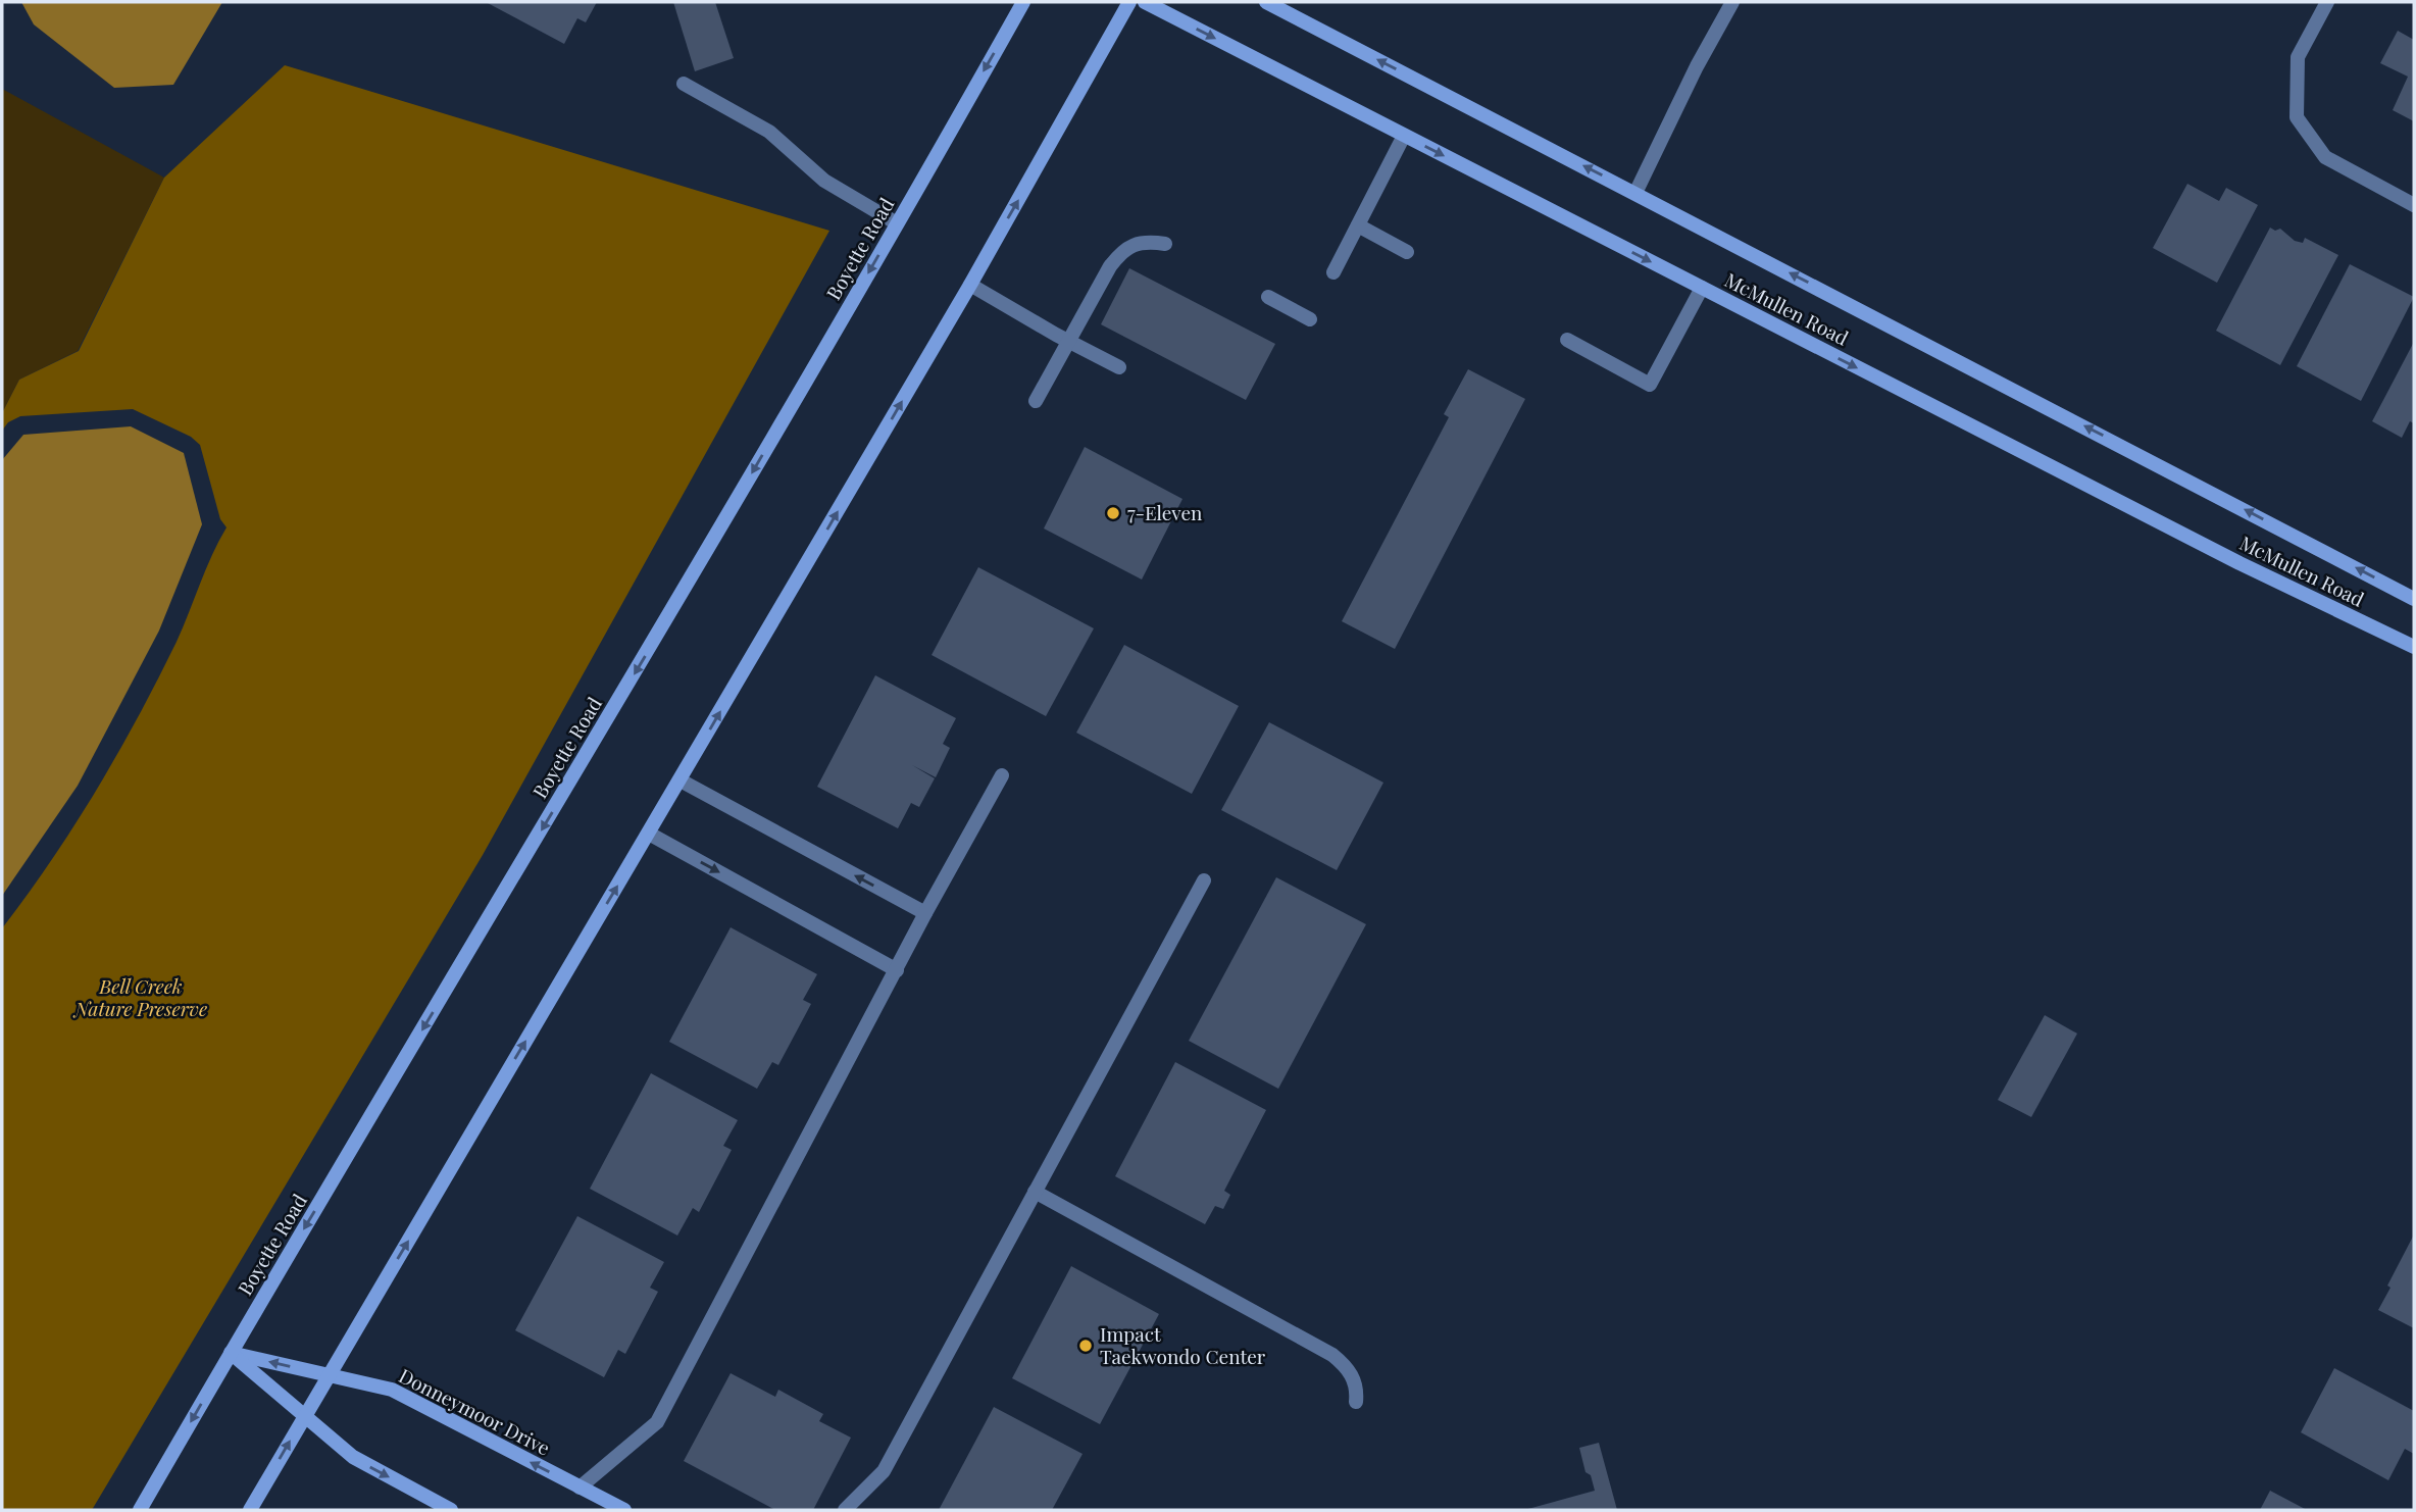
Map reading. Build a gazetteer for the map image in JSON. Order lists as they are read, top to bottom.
{
  "streets": {
    "main road": ["Boyette Road", "McMullen Road", "Donneymoor Drive"]
  },
  "crossings": [
    ["Boyette Road", "Donneymoor Drive"]
  ],
  "parks": ["Bell Creek Nature Preserve"],
  "places": ["7-Eleven", "Impact Taekwondo Center"]
}
